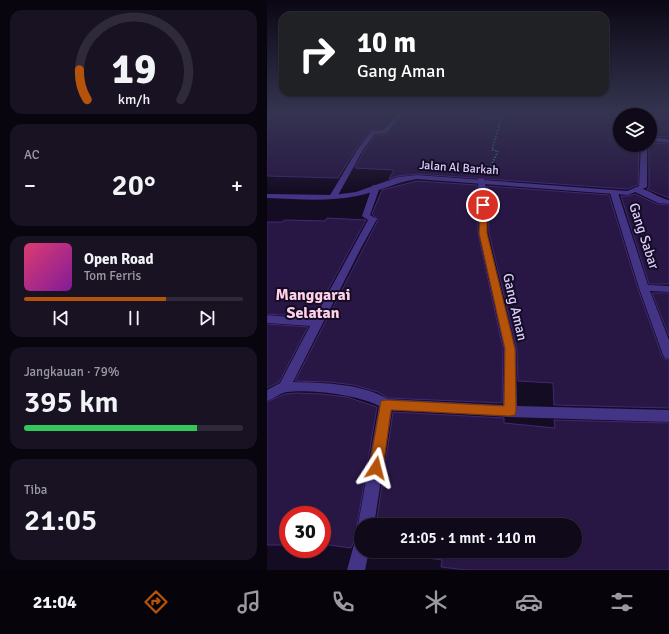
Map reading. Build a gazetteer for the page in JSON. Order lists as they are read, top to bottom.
{
  "streets": {
    "street": ["Jalan Al Barkah", "Gang Sabar", "Gang Aman"]
  },
  "crossings": [
    ["Jalan Al Barkah", "Gang Sabar"],
    ["Jalan Al Barkah", "Gang Aman"]
  ],
  "districts": ["Manggarai Selatan"],
  "page": {
    "turn": ["10 m", "Gang Aman"],
    "tile": [
      "AC",
      ["Jangkauan · 79%", "395 km"],
      ["Tiba", "21:05"]
    ],
    "heat": ["−", "20°", "+"],
    "song": ["Open Road", "Tom Ferris"],
    "limit": "30",
    "trip": "21:05 · 1 mnt · 110 m",
    "tabs": "21:04",
    "gauge": ["19", "km/h"]
  }
}
